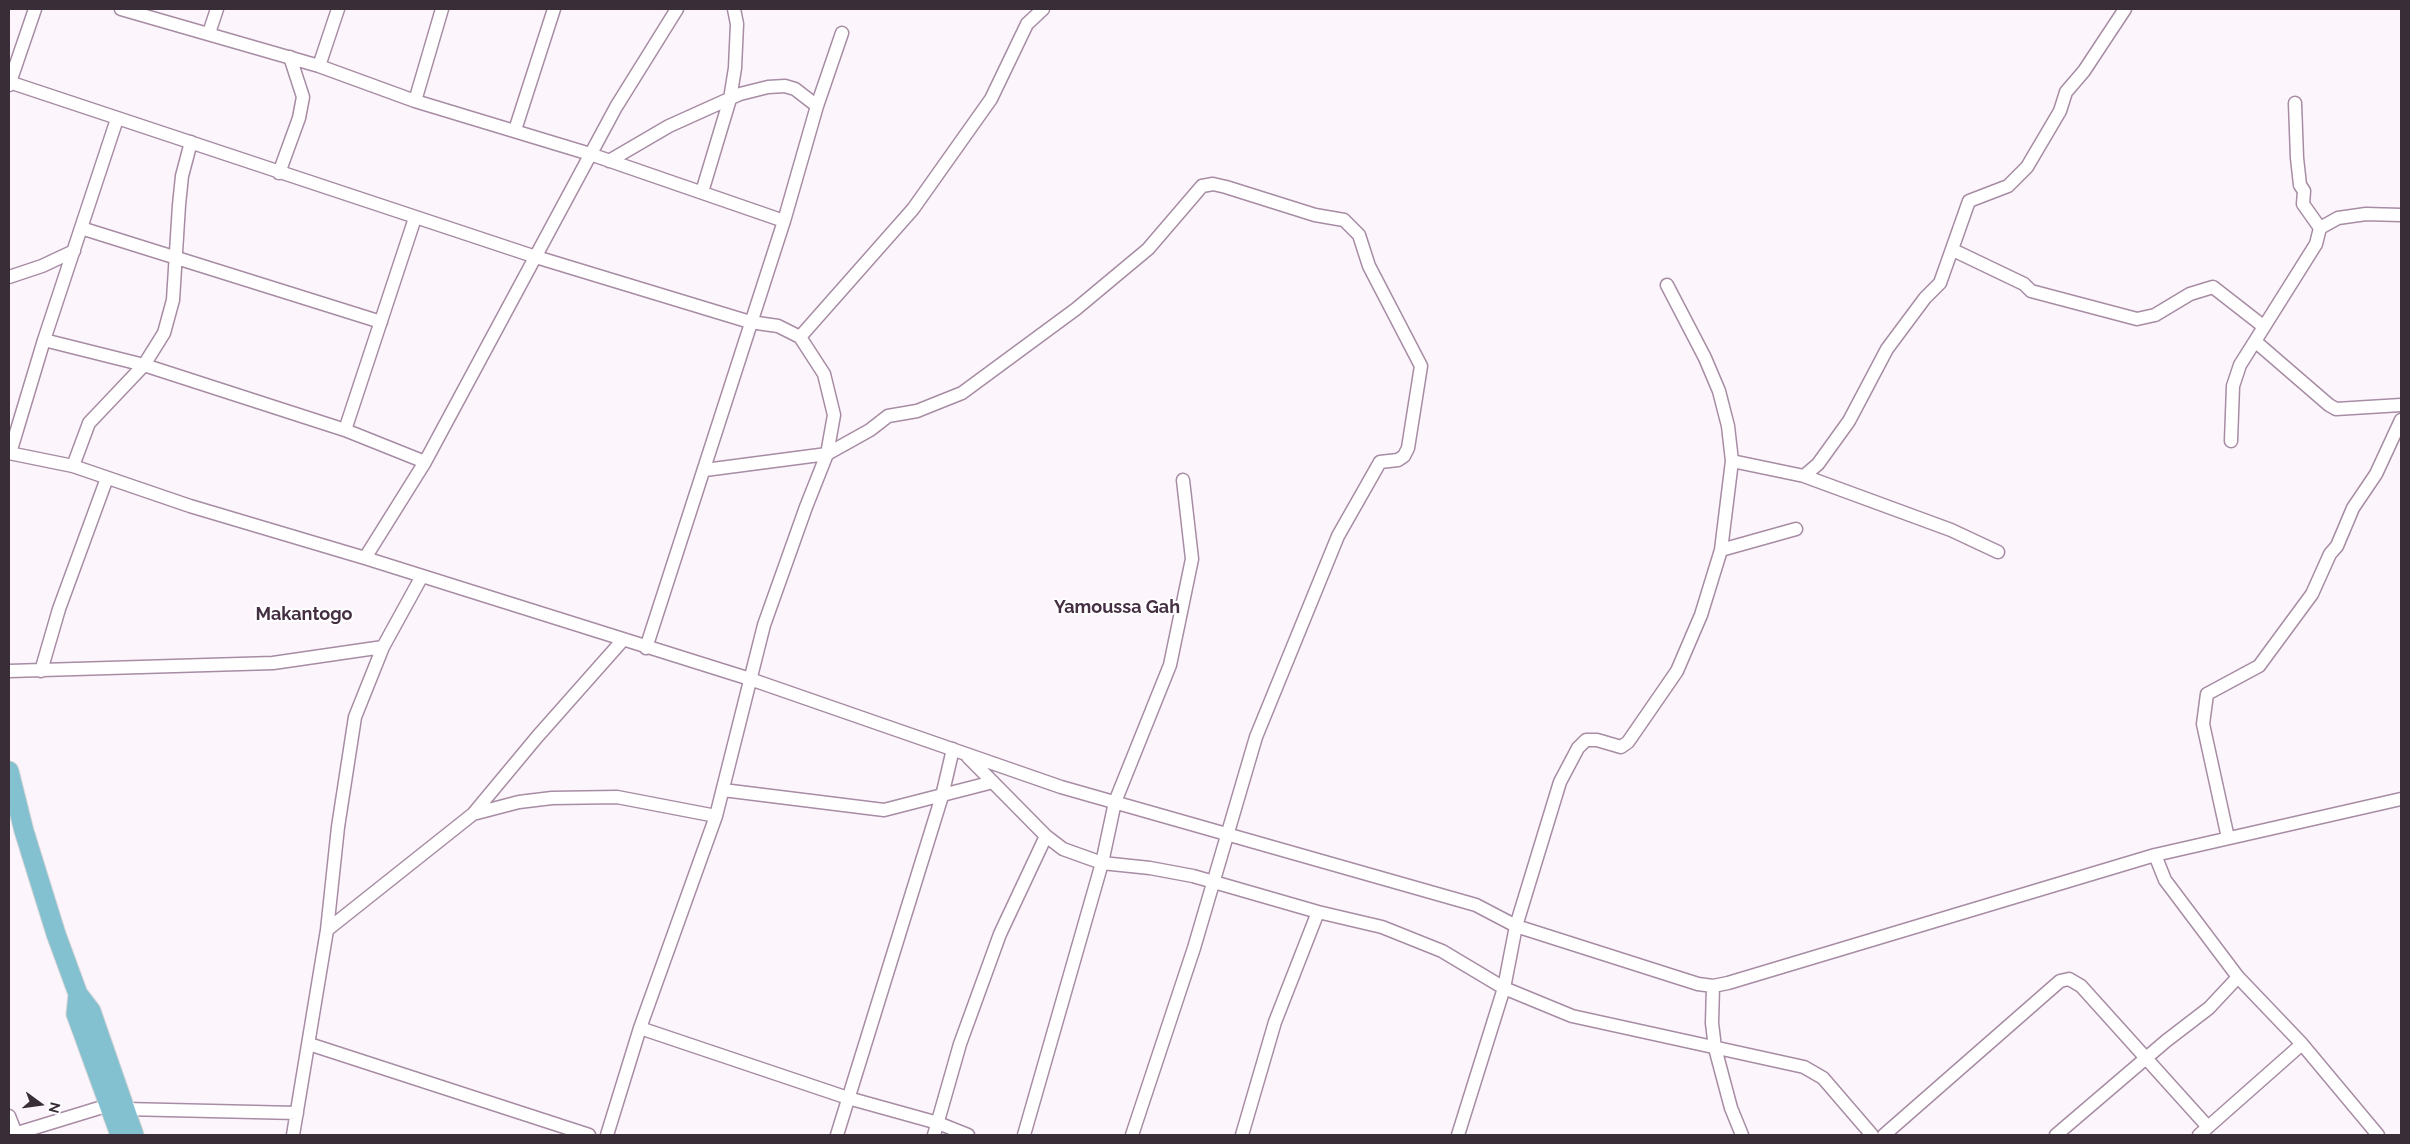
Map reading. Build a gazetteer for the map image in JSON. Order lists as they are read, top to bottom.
{
  "districts": ["Yamoussa Gah", "Makantogo"],
  "north": "right"
}
